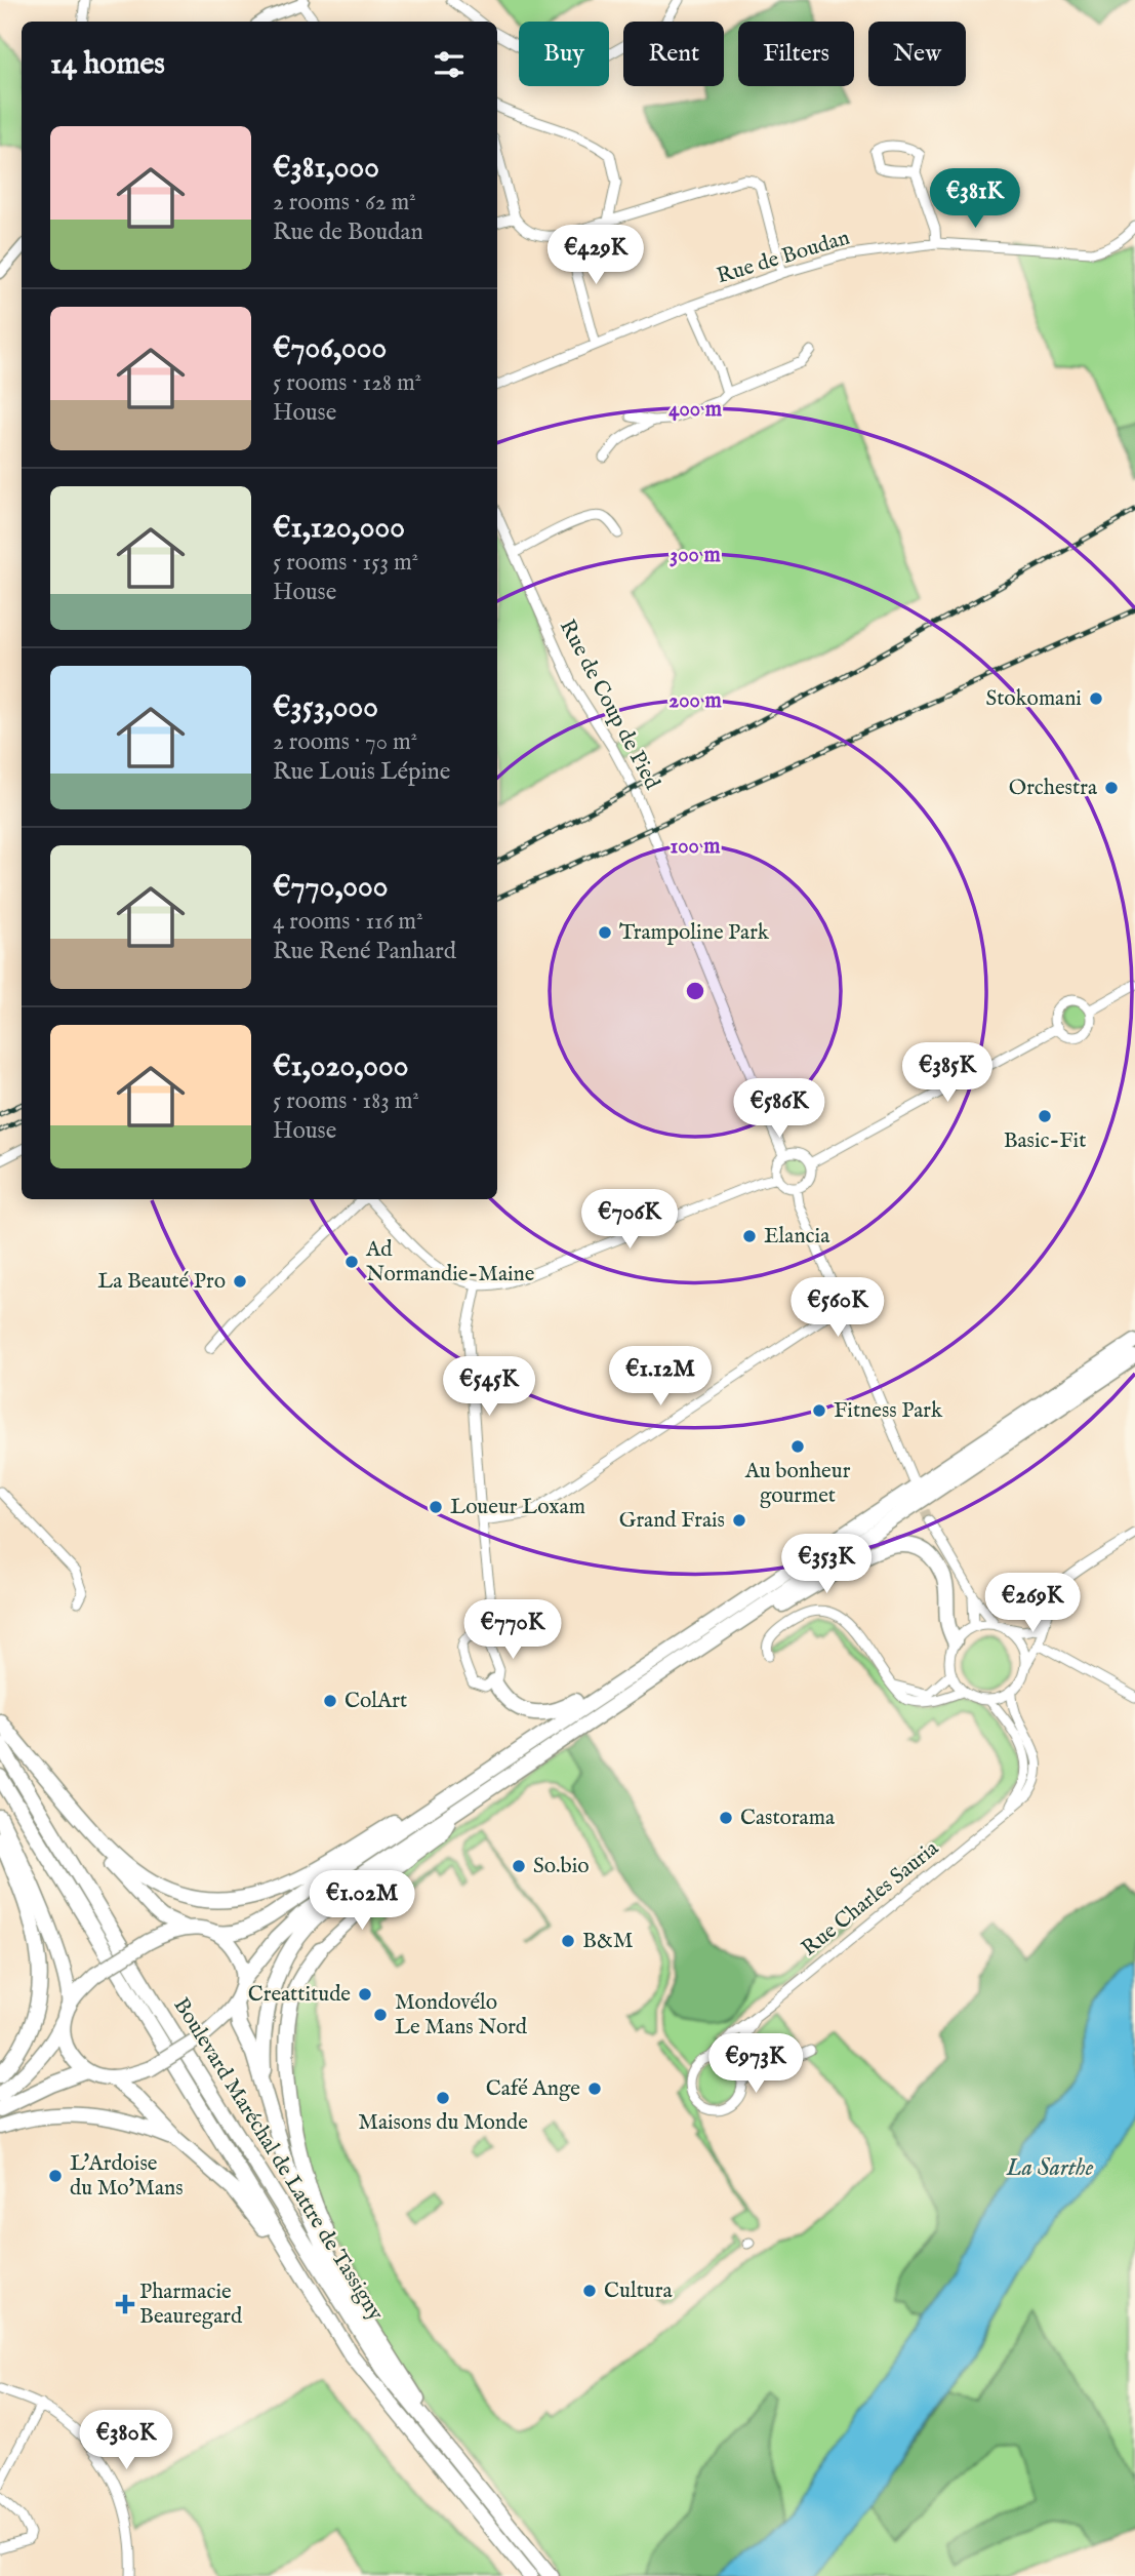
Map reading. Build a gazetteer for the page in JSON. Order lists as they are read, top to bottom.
{
  "streets": {
    "main road": ["Boulevard Maréchal de Lattre de Tassigny"],
    "street": ["Rue de Boudan", "Rue de Coup de Pied", "Rue Charles Sauria"]
  },
  "water": ["La Sarthe"],
  "places": {
    "other": [
      "Stokomani",
      "Orchestra",
      "Trampoline Park",
      "Basic-Fit",
      "Elancia",
      "Ad Normandie-Maine",
      "La Beauté Pro",
      "Fitness Park",
      "Au bonheur gourmet",
      "Loueur Loxam",
      "Grand Frais",
      "ColArt",
      "Castorama",
      "So.bio",
      "B&M",
      "Creattitude",
      "Mondovélo Le Mans Nord",
      "Café Ange",
      "Maisons du Monde",
      "L'Ardoise du Mo'Mans",
      "Cultura"
    ],
    "health": ["Pharmacie Beauregard"]
  },
  "page": {
    "chip": [
      "Buy",
      "Rent",
      "Filters",
      "New"
    ],
    "heading": "14 homes",
    "list": [
      {
        "name": "€381,000",
        "note": "2 rooms · 62 m² · Rue de Boudan"
      },
      {
        "name": "€706,000",
        "note": "5 rooms · 128 m² · House"
      },
      {
        "name": "€1,120,000",
        "note": "5 rooms · 153 m² · House"
      },
      {
        "name": "€353,000",
        "note": "2 rooms · 70 m² · Rue Louis Lépine"
      },
      {
        "name": "€770,000",
        "note": "4 rooms · 116 m² · Rue René Panhard"
      },
      {
        "name": "€1,020,000",
        "note": "5 rooms · 183 m² · House"
      }
    ],
    "price": [
      "€381K",
      "€429K",
      "€385K",
      "€586K",
      "€706K",
      "€560K",
      "€1.12M",
      "€545K",
      "€353K",
      "€269K",
      "€770K",
      "€1.02M",
      "€973K",
      "€380K"
    ]
  },
  "rings": [
    "400 m",
    "300 m",
    "200 m",
    "100 m"
  ]
}
